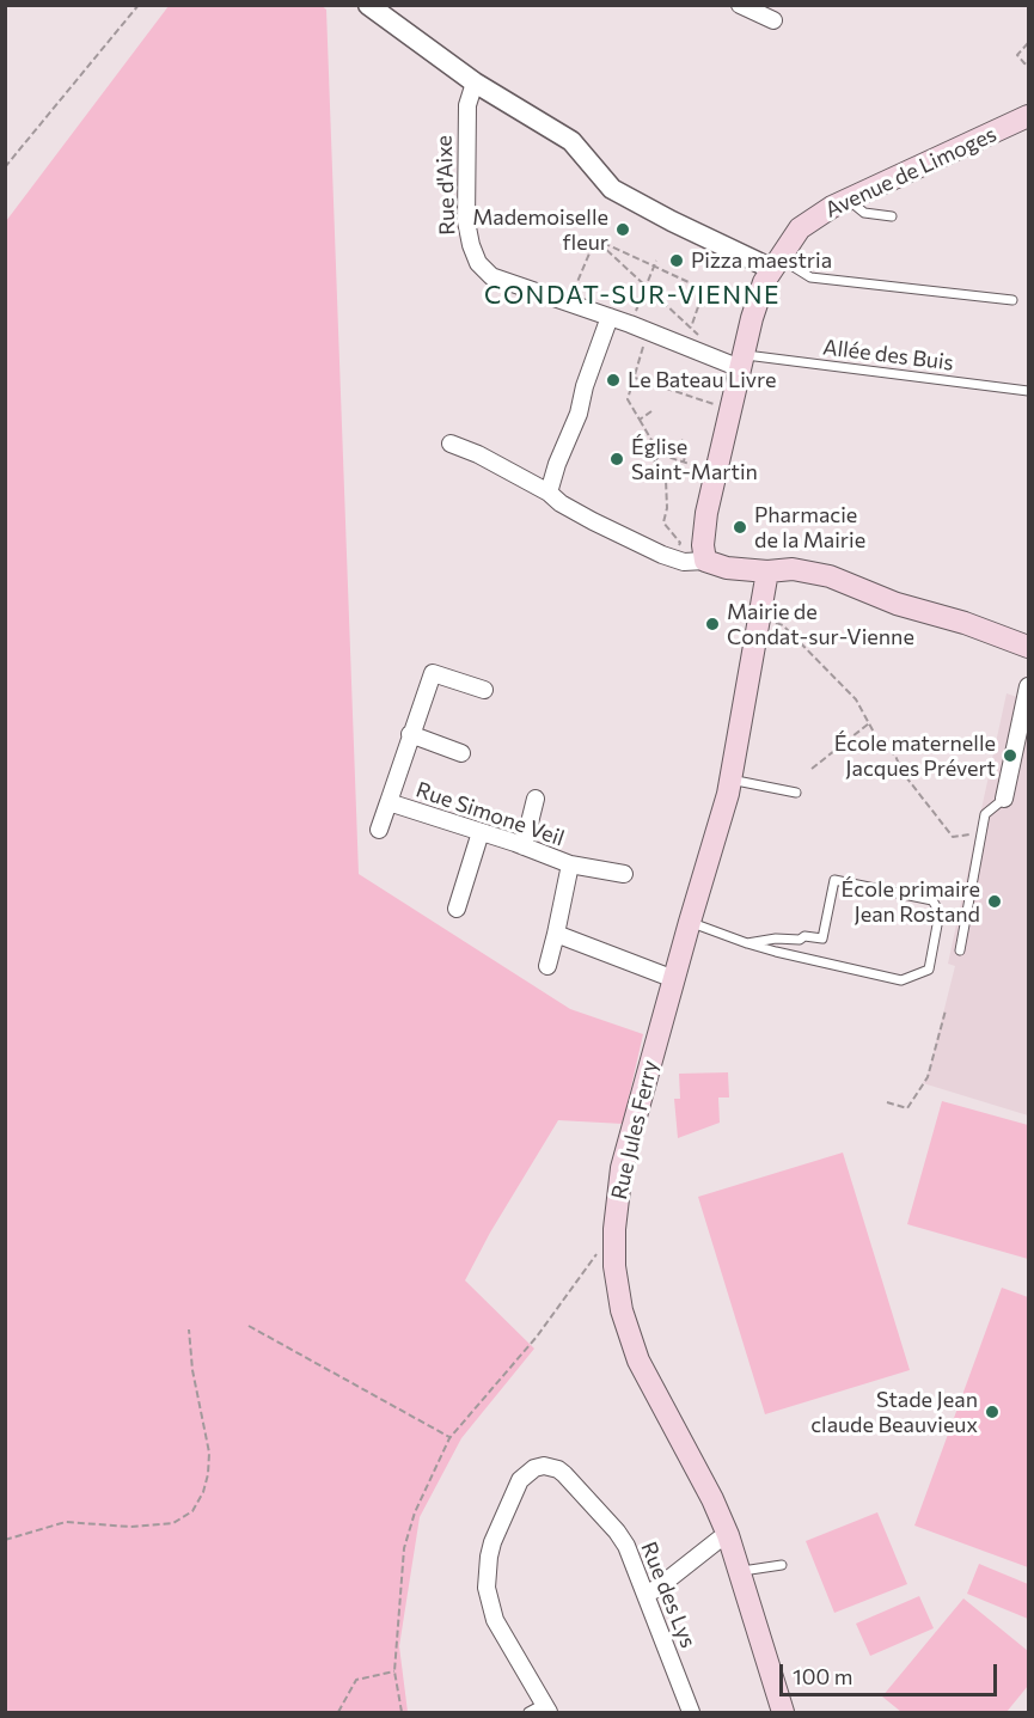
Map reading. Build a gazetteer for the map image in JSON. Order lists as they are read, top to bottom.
{
  "streets": {
    "main road": ["Avenue de Limoges", "Rue Jules Ferry"],
    "street": ["Rue d'Aixe", "Rue Simone Veil", "Rue des Lys"],
    "lane": ["Allée des Buis"]
  },
  "crossings": [
    ["Avenue de Limoges", "Rue d'Aixe"],
    ["Avenue de Limoges", "Allée des Buis"],
    ["Rue d'Aixe", "Allée des Buis"]
  ],
  "districts": ["CONDAT-SUR-VIENNE"],
  "places": [
    "Mademoiselle fleur",
    "Pizza maestria",
    "Le Bateau Livre",
    "Église Saint-Martin",
    "Pharmacie de la Mairie",
    "Mairie de Condat-sur-Vienne",
    "École maternelle Jacques Prévert",
    "École primaire Jean Rostand",
    "Stade Jean claude Beauvieux"
  ],
  "scale_bar": "100 m"
}
